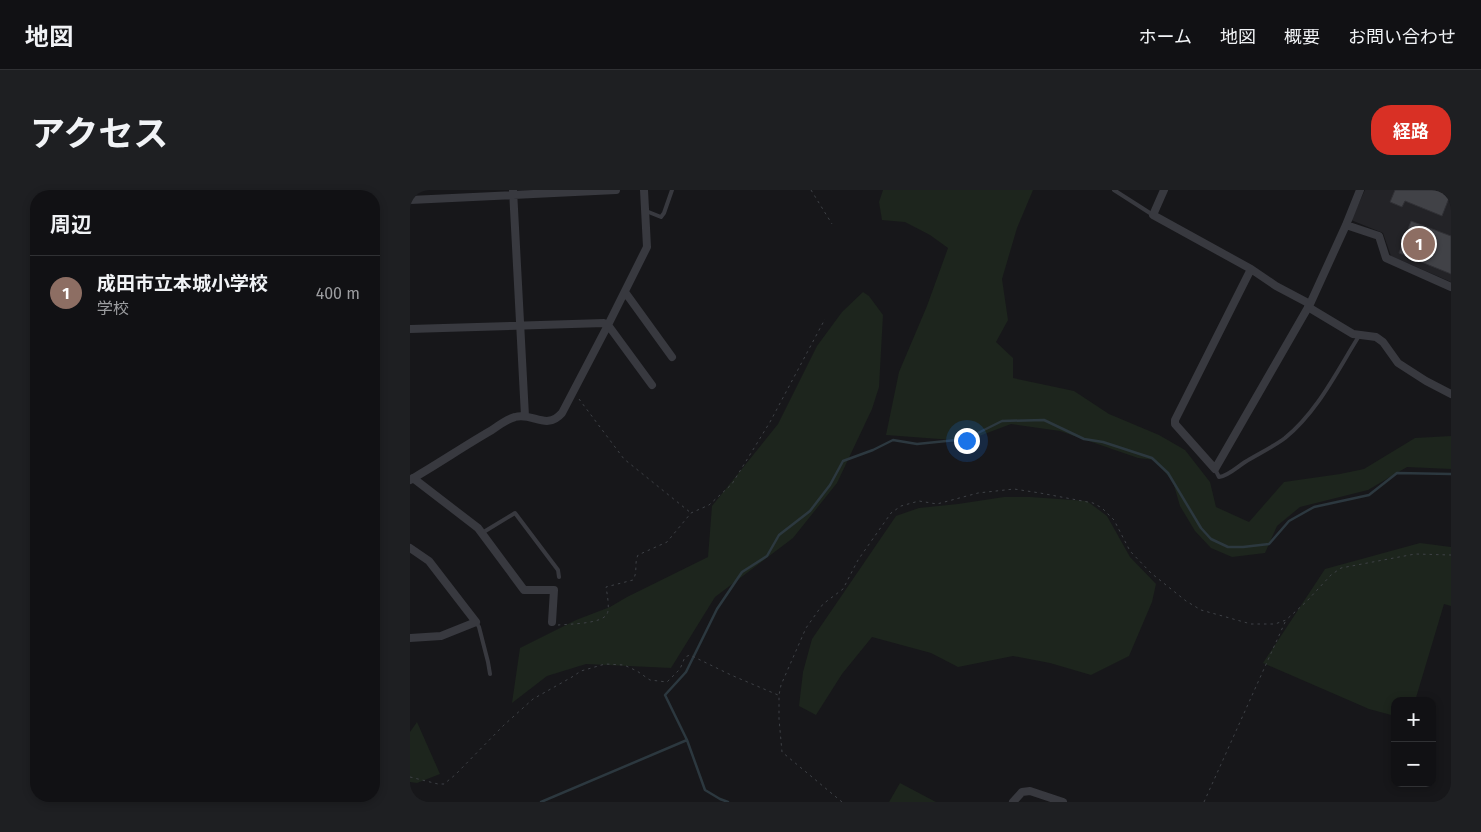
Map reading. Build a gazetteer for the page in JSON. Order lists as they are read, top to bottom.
{
  "page": {
    "header": "地図",
    "nav": [
      "ホーム",
      "地図",
      "概要",
      "お問い合わせ"
    ],
    "title": "アクセス",
    "buttons": "経路",
    "heading": "周辺",
    "pins": "1",
    "list": [
      {
        "mark": "1",
        "name": "成田市立本城小学校",
        "note": "学校",
        "value": "400 m"
      }
    ],
    "map_buttons": ["+", "−"]
  }
}
